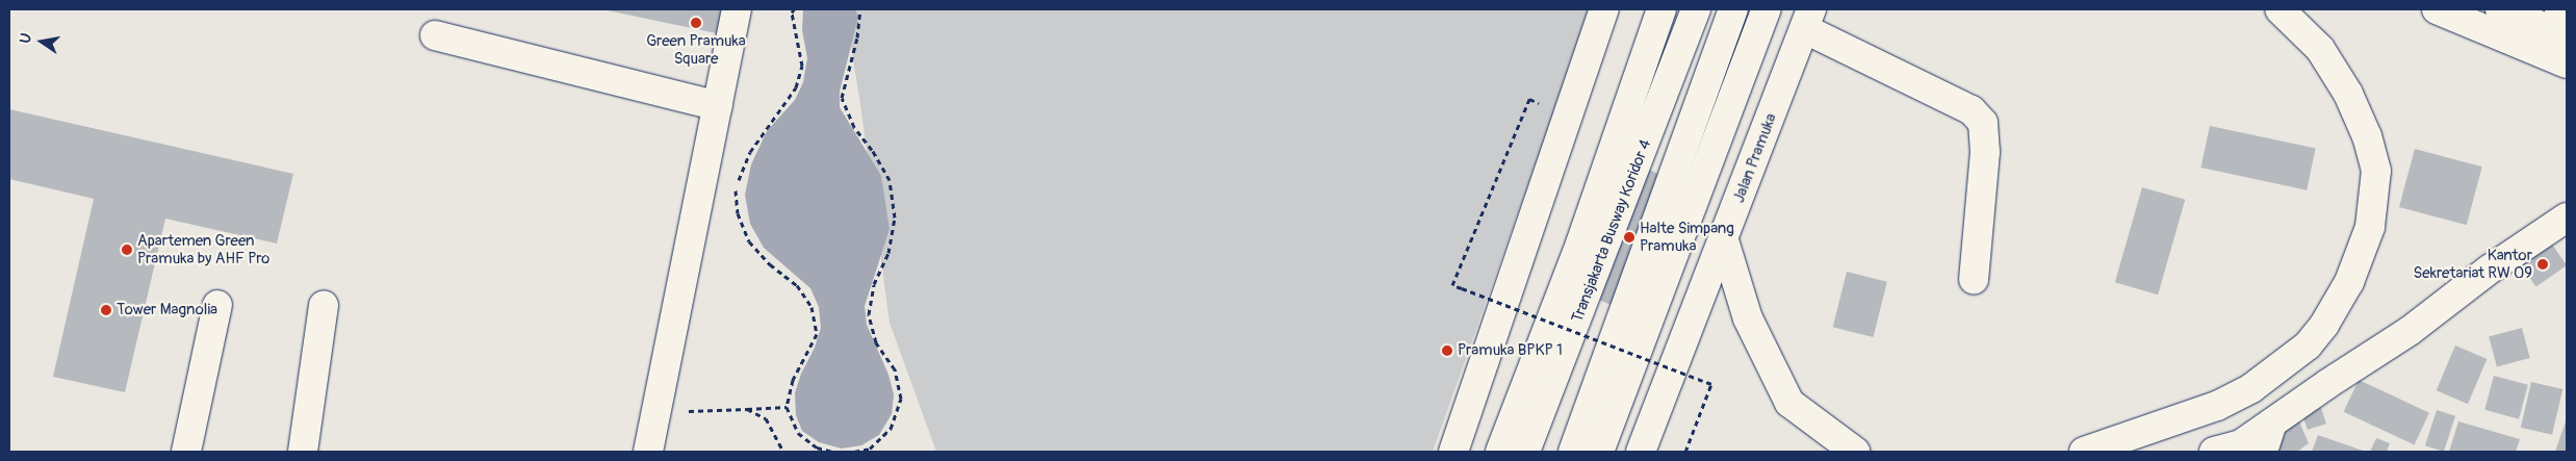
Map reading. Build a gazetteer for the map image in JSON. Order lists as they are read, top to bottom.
{
  "streets": {
    "main road": ["Jalan Pramuka", "Transjakarta Busway Koridor 4"]
  },
  "places": [
    "Green Pramuka Square",
    "Halte Simpang Pramuka",
    "Apartemen Green Pramuka by AHF Pro",
    "Kantor Sekretariat RW 09",
    "Tower Magnolia",
    "Pramuka BPKP 1"
  ],
  "north": "left"
}
